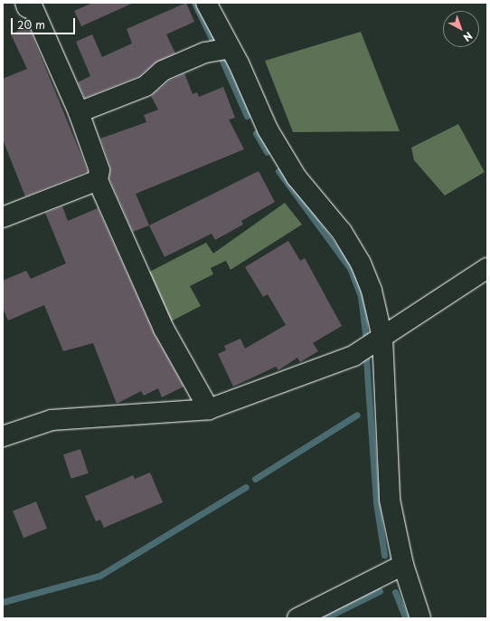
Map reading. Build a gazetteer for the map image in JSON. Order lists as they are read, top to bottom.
{
  "scale_bar": "20 m",
  "north": "bottom right"
}
